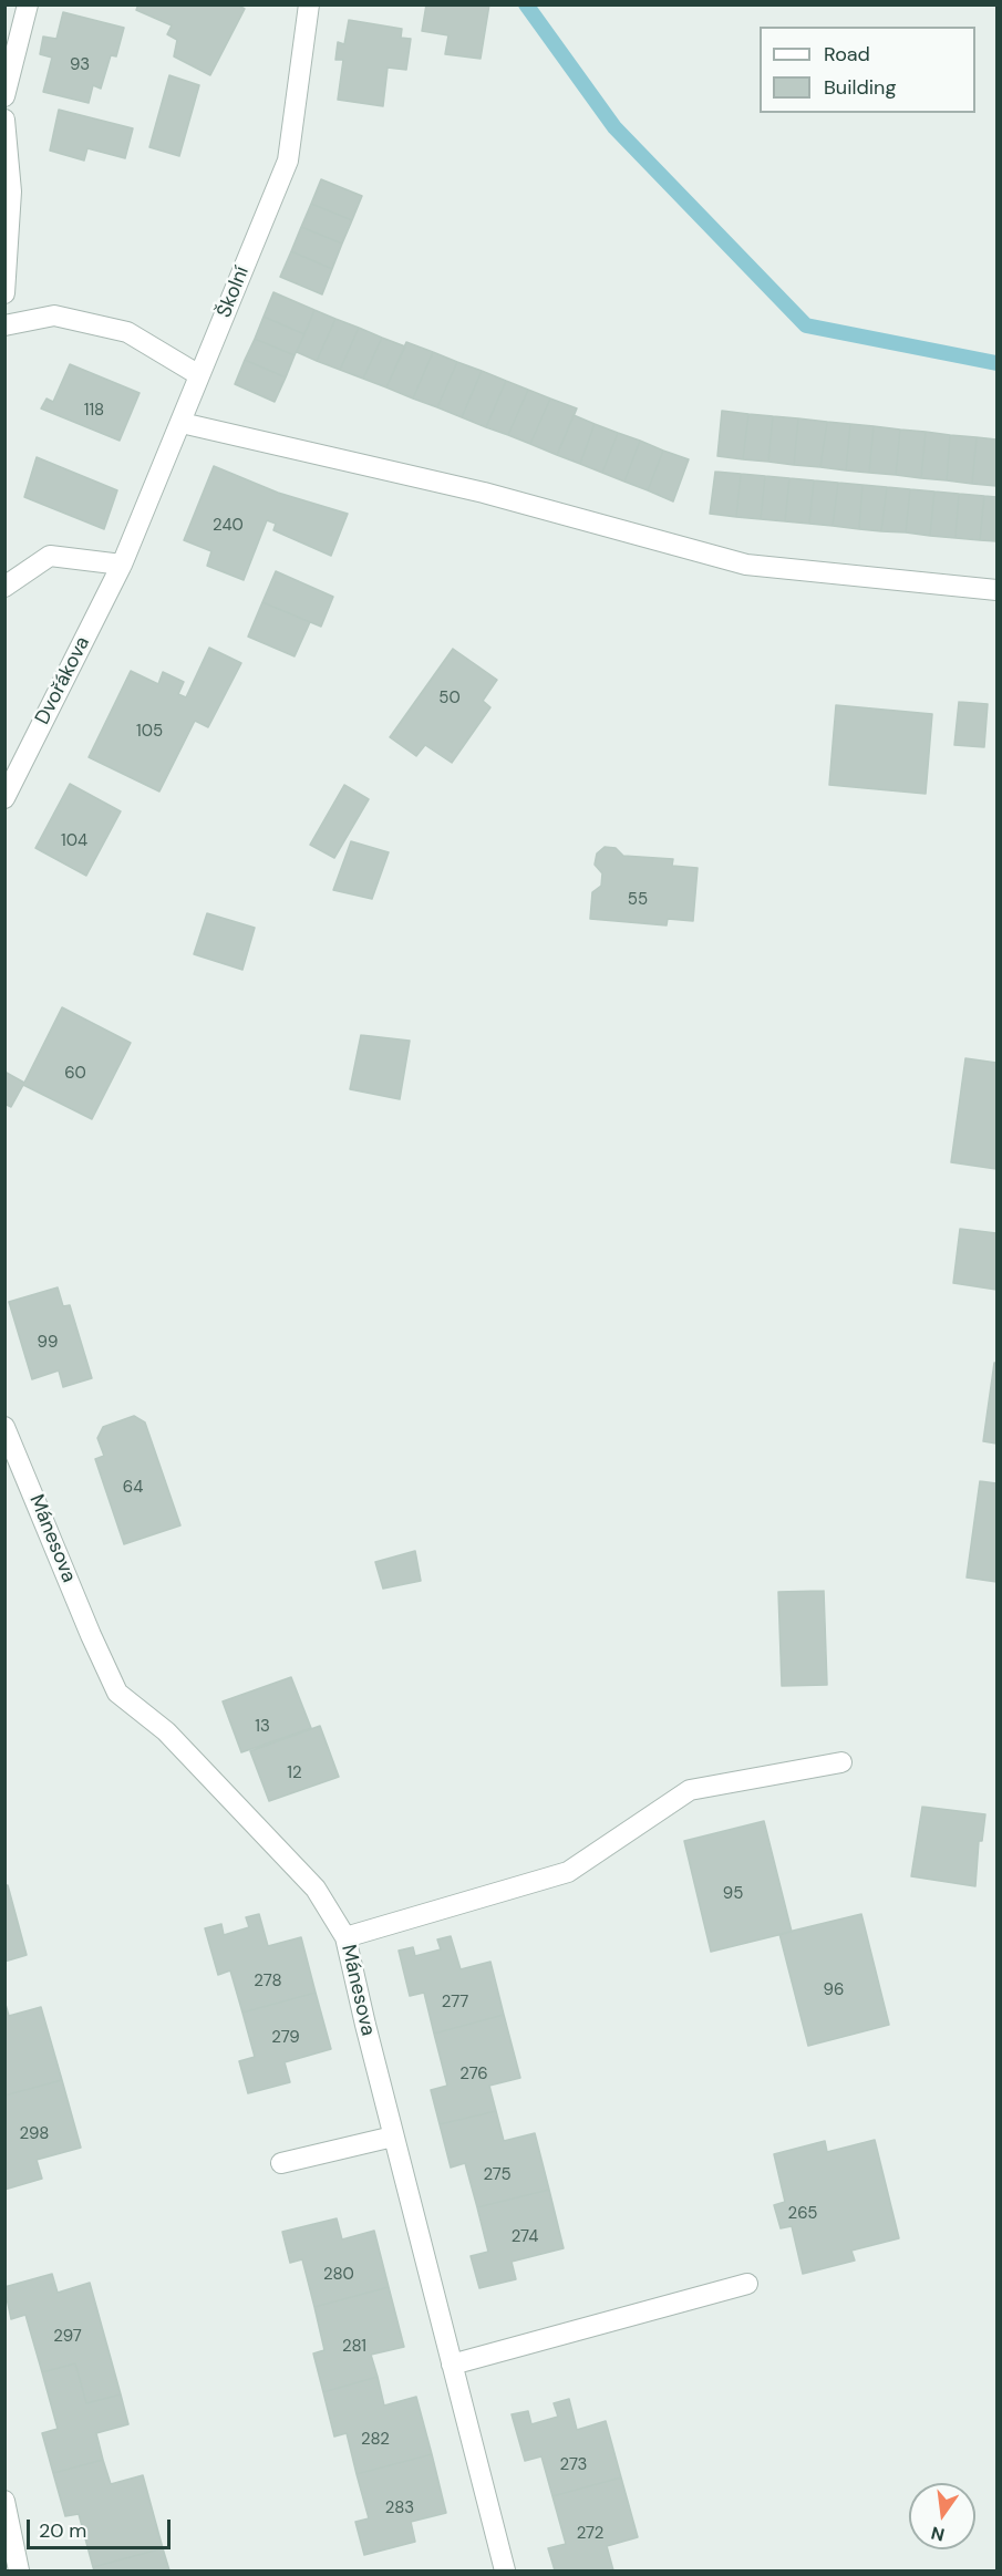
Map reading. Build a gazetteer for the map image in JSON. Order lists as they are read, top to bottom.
{
  "streets": {
    "street": ["Školní", "Dvořákova", "Mánesova"]
  },
  "crossings": [
    ["Školní", "Dvořákova"]
  ],
  "house_numbers": [
    "93",
    "118",
    "240",
    "50",
    "105",
    "104",
    "55",
    "60",
    "99",
    "64",
    "13",
    "12",
    "95",
    "278",
    "96",
    "277",
    "279",
    "276",
    "298",
    "275",
    "265",
    "274",
    "280",
    "297",
    "281",
    "282",
    "273",
    "283",
    "272"
  ],
  "legend": ["Road", "Building"],
  "scale_bar": "20 m",
  "north": "bottom"
}
